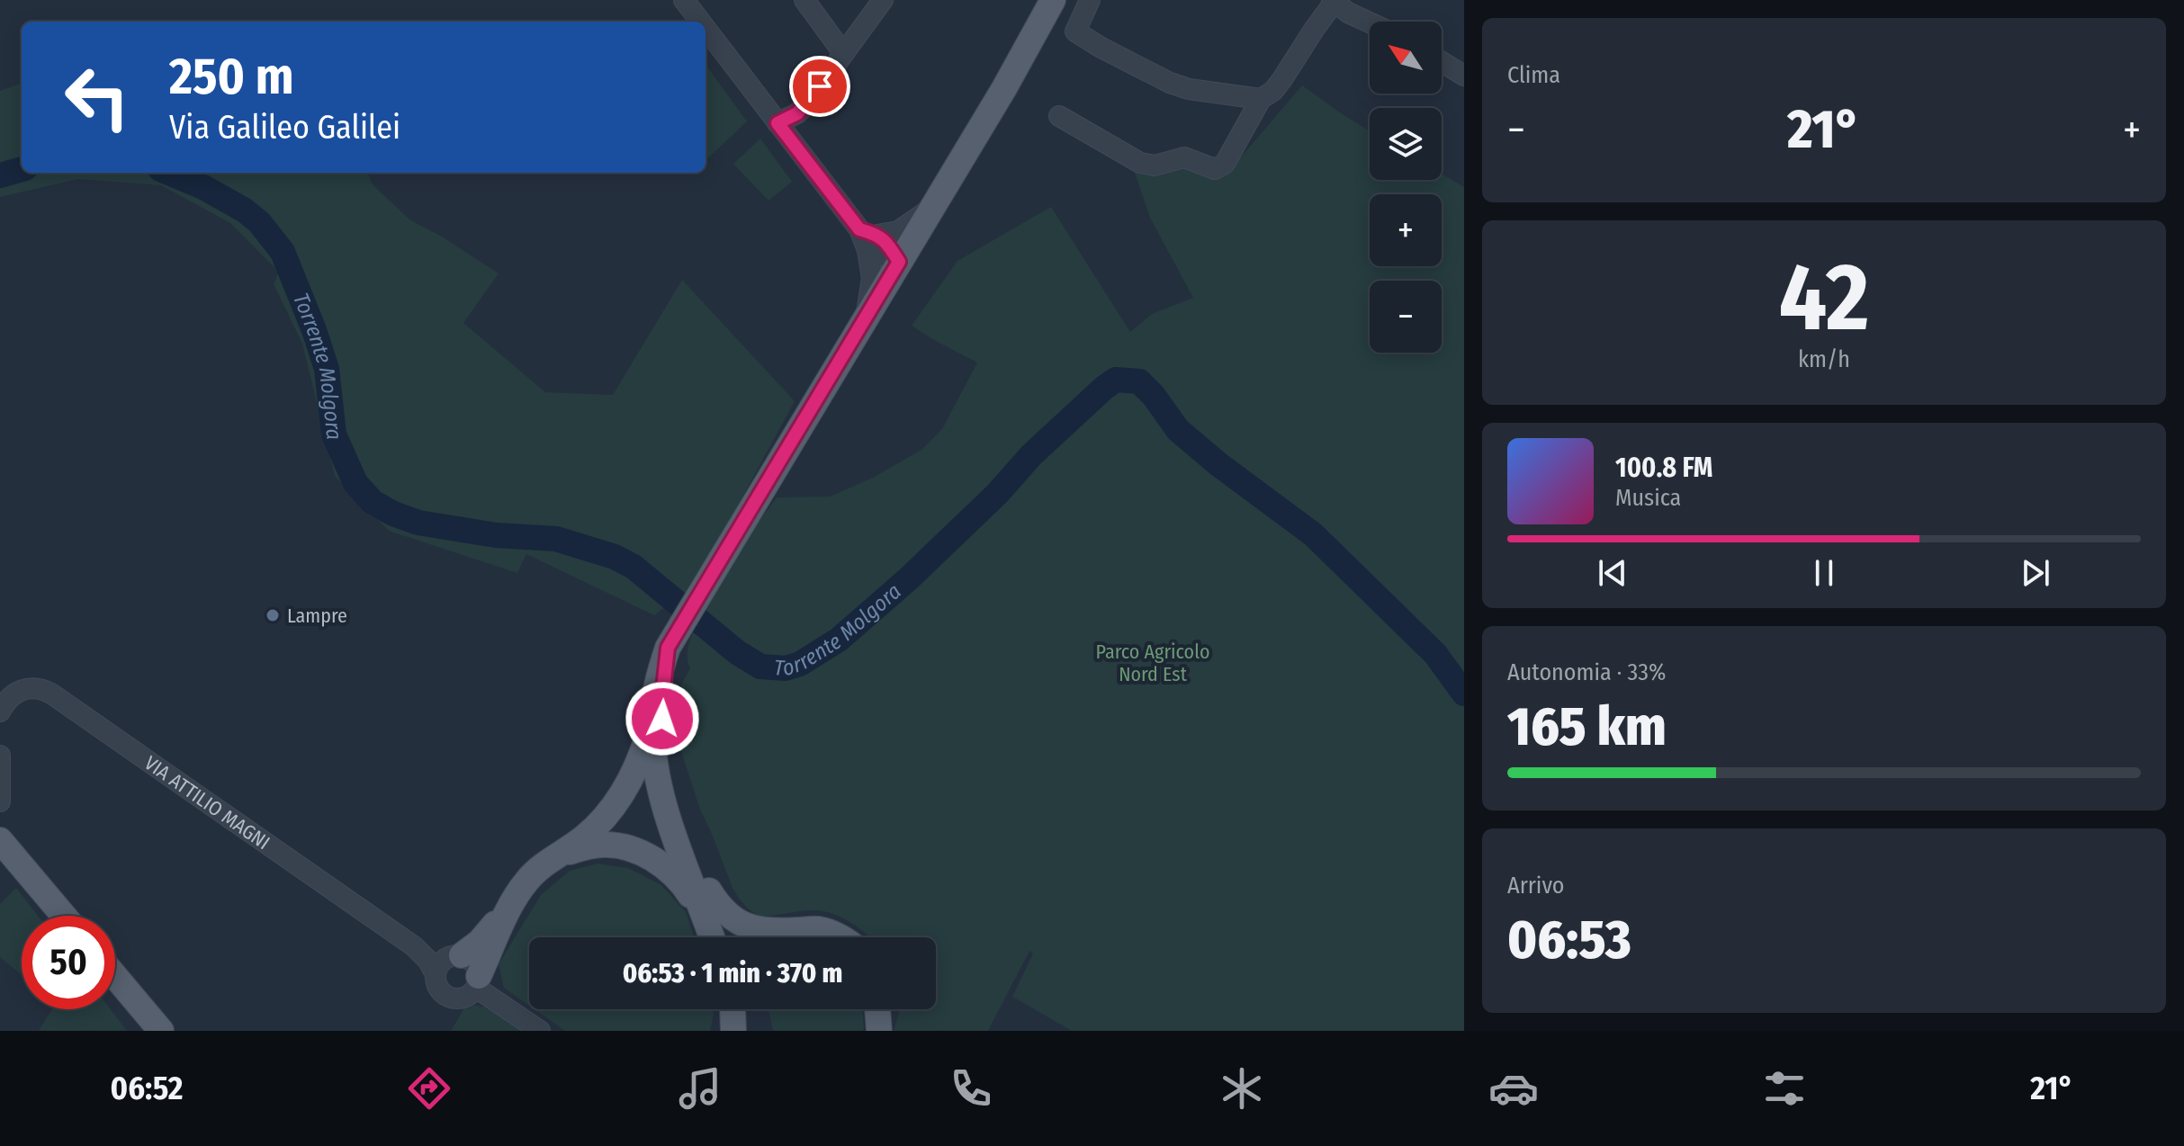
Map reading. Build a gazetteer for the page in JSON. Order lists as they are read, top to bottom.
{
  "streets": {
    "street": ["VIA ATTILIO MAGNI"]
  },
  "water": ["Torrente Molgora"],
  "parks": ["Parco Agricolo Nord Est"],
  "places": ["Lampre"],
  "north": "top left",
  "page": {
    "tile": [
      "Clima",
      ["42", "km/h"],
      ["Autonomia · 33%", "165 km"],
      ["Arrivo", "06:53"]
    ],
    "map_buttons": ["+", "−"],
    "turn": ["250 m", "Via Galileo Galilei"],
    "heat": ["−", "21°", "+"],
    "song": ["100.8 FM", "Musica"],
    "limit": "50",
    "trip": "06:53 · 1 min · 370 m",
    "tabs": ["06:52", "21°"]
  }
}
